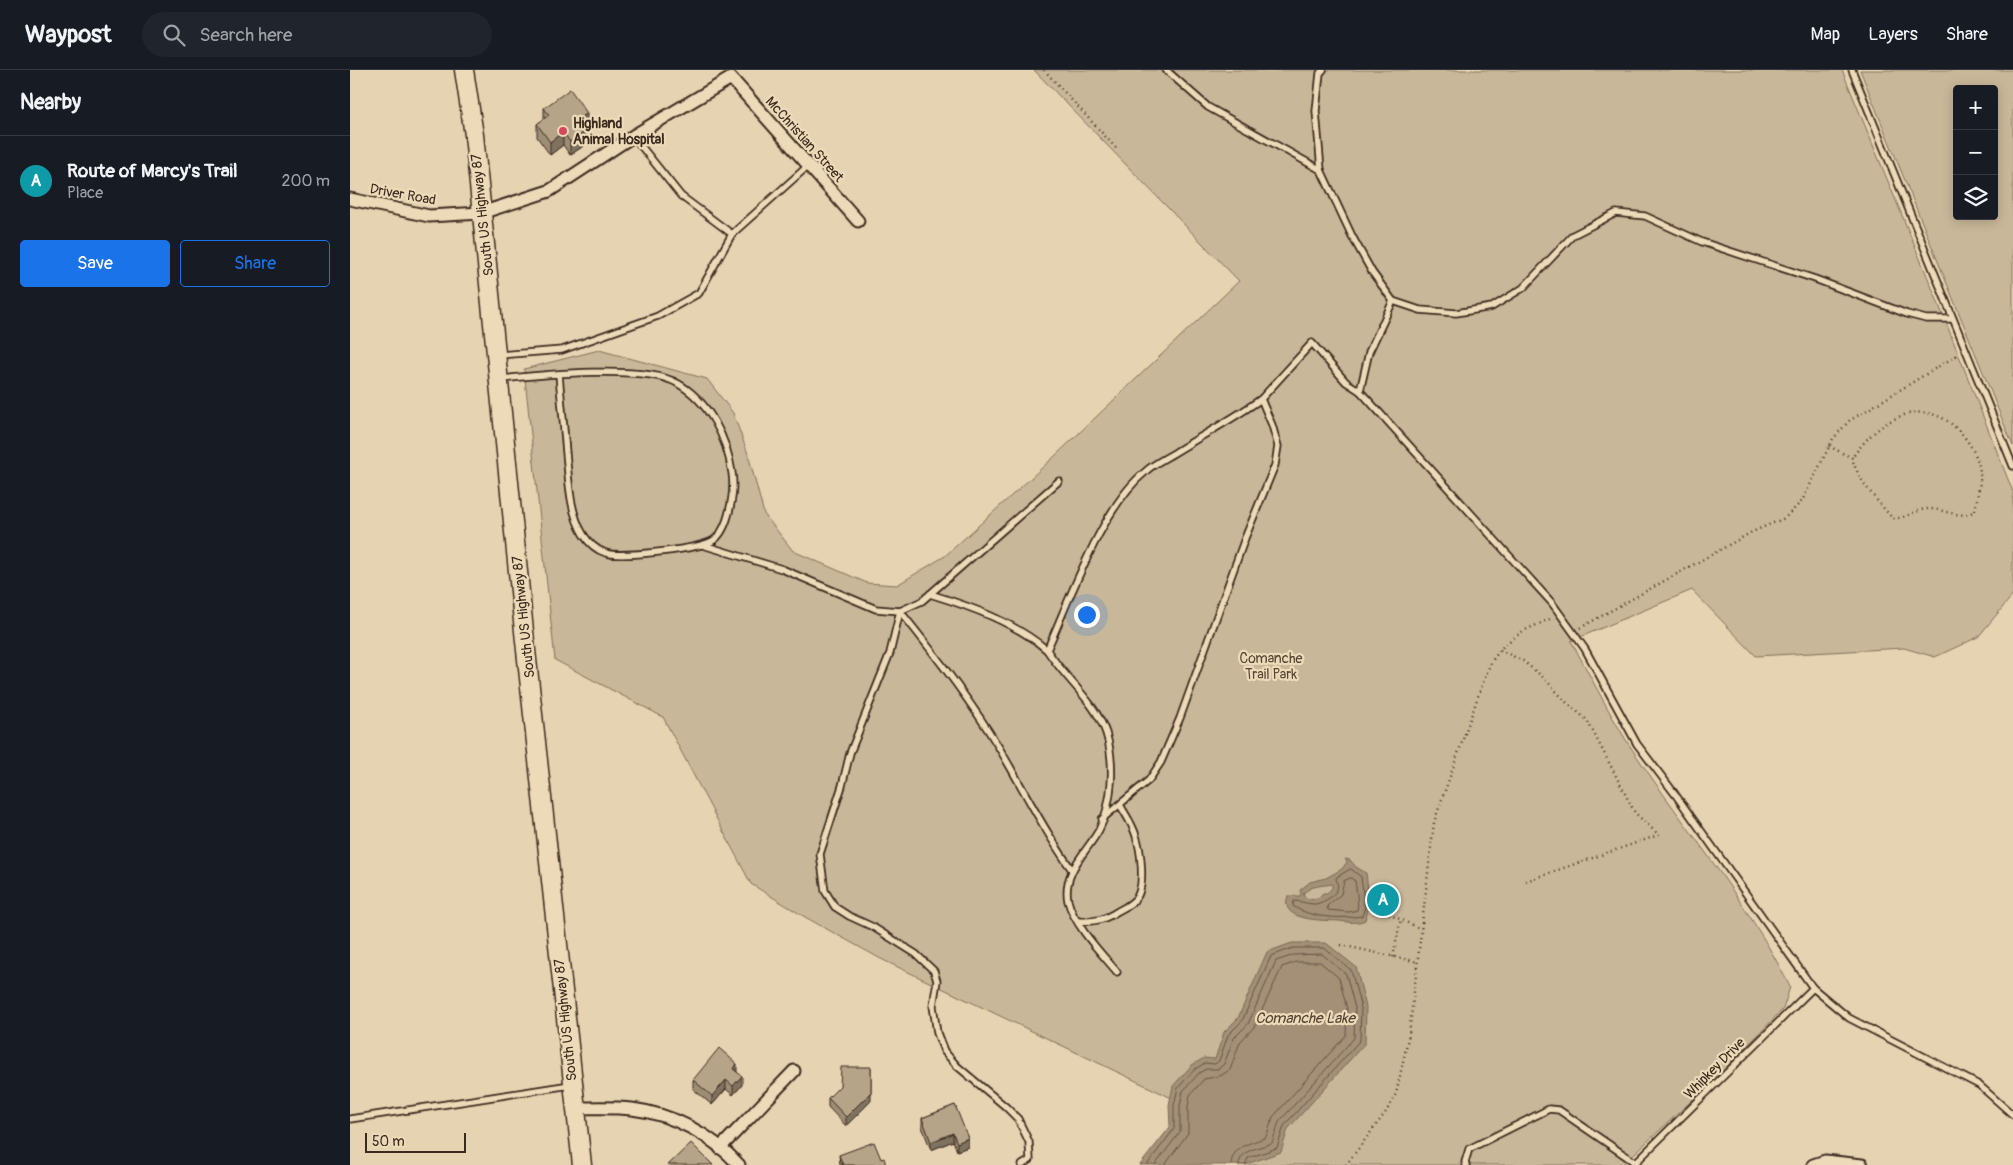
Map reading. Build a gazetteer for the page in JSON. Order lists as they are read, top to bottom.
{
  "streets": {
    "main road": ["South US Highway 87"],
    "street": ["McChristian Street", "Driver Road"],
    "lane": ["Whipkey Drive"]
  },
  "crossings": [
    ["McChristian Street", "Driver Road"],
    ["Driver Road", "South US Highway 87"]
  ],
  "water": ["Comanche Lake"],
  "parks": ["Comanche Trail Park"],
  "places": ["Highland Animal Hospital"],
  "scale_bar": "50 m",
  "page": {
    "header": "Waypost",
    "search": "Search here",
    "nav": ["Map", "Layers", "Share"],
    "heading": "Nearby",
    "map_buttons": ["+", "−"],
    "list": [
      {
        "mark": "A",
        "name": "Route of Marcy's Trail",
        "note": "Place",
        "value": "200 m"
      }
    ],
    "buttons": ["Save", "Share"],
    "pins": "A",
    "scale": "50 m"
  }
}
